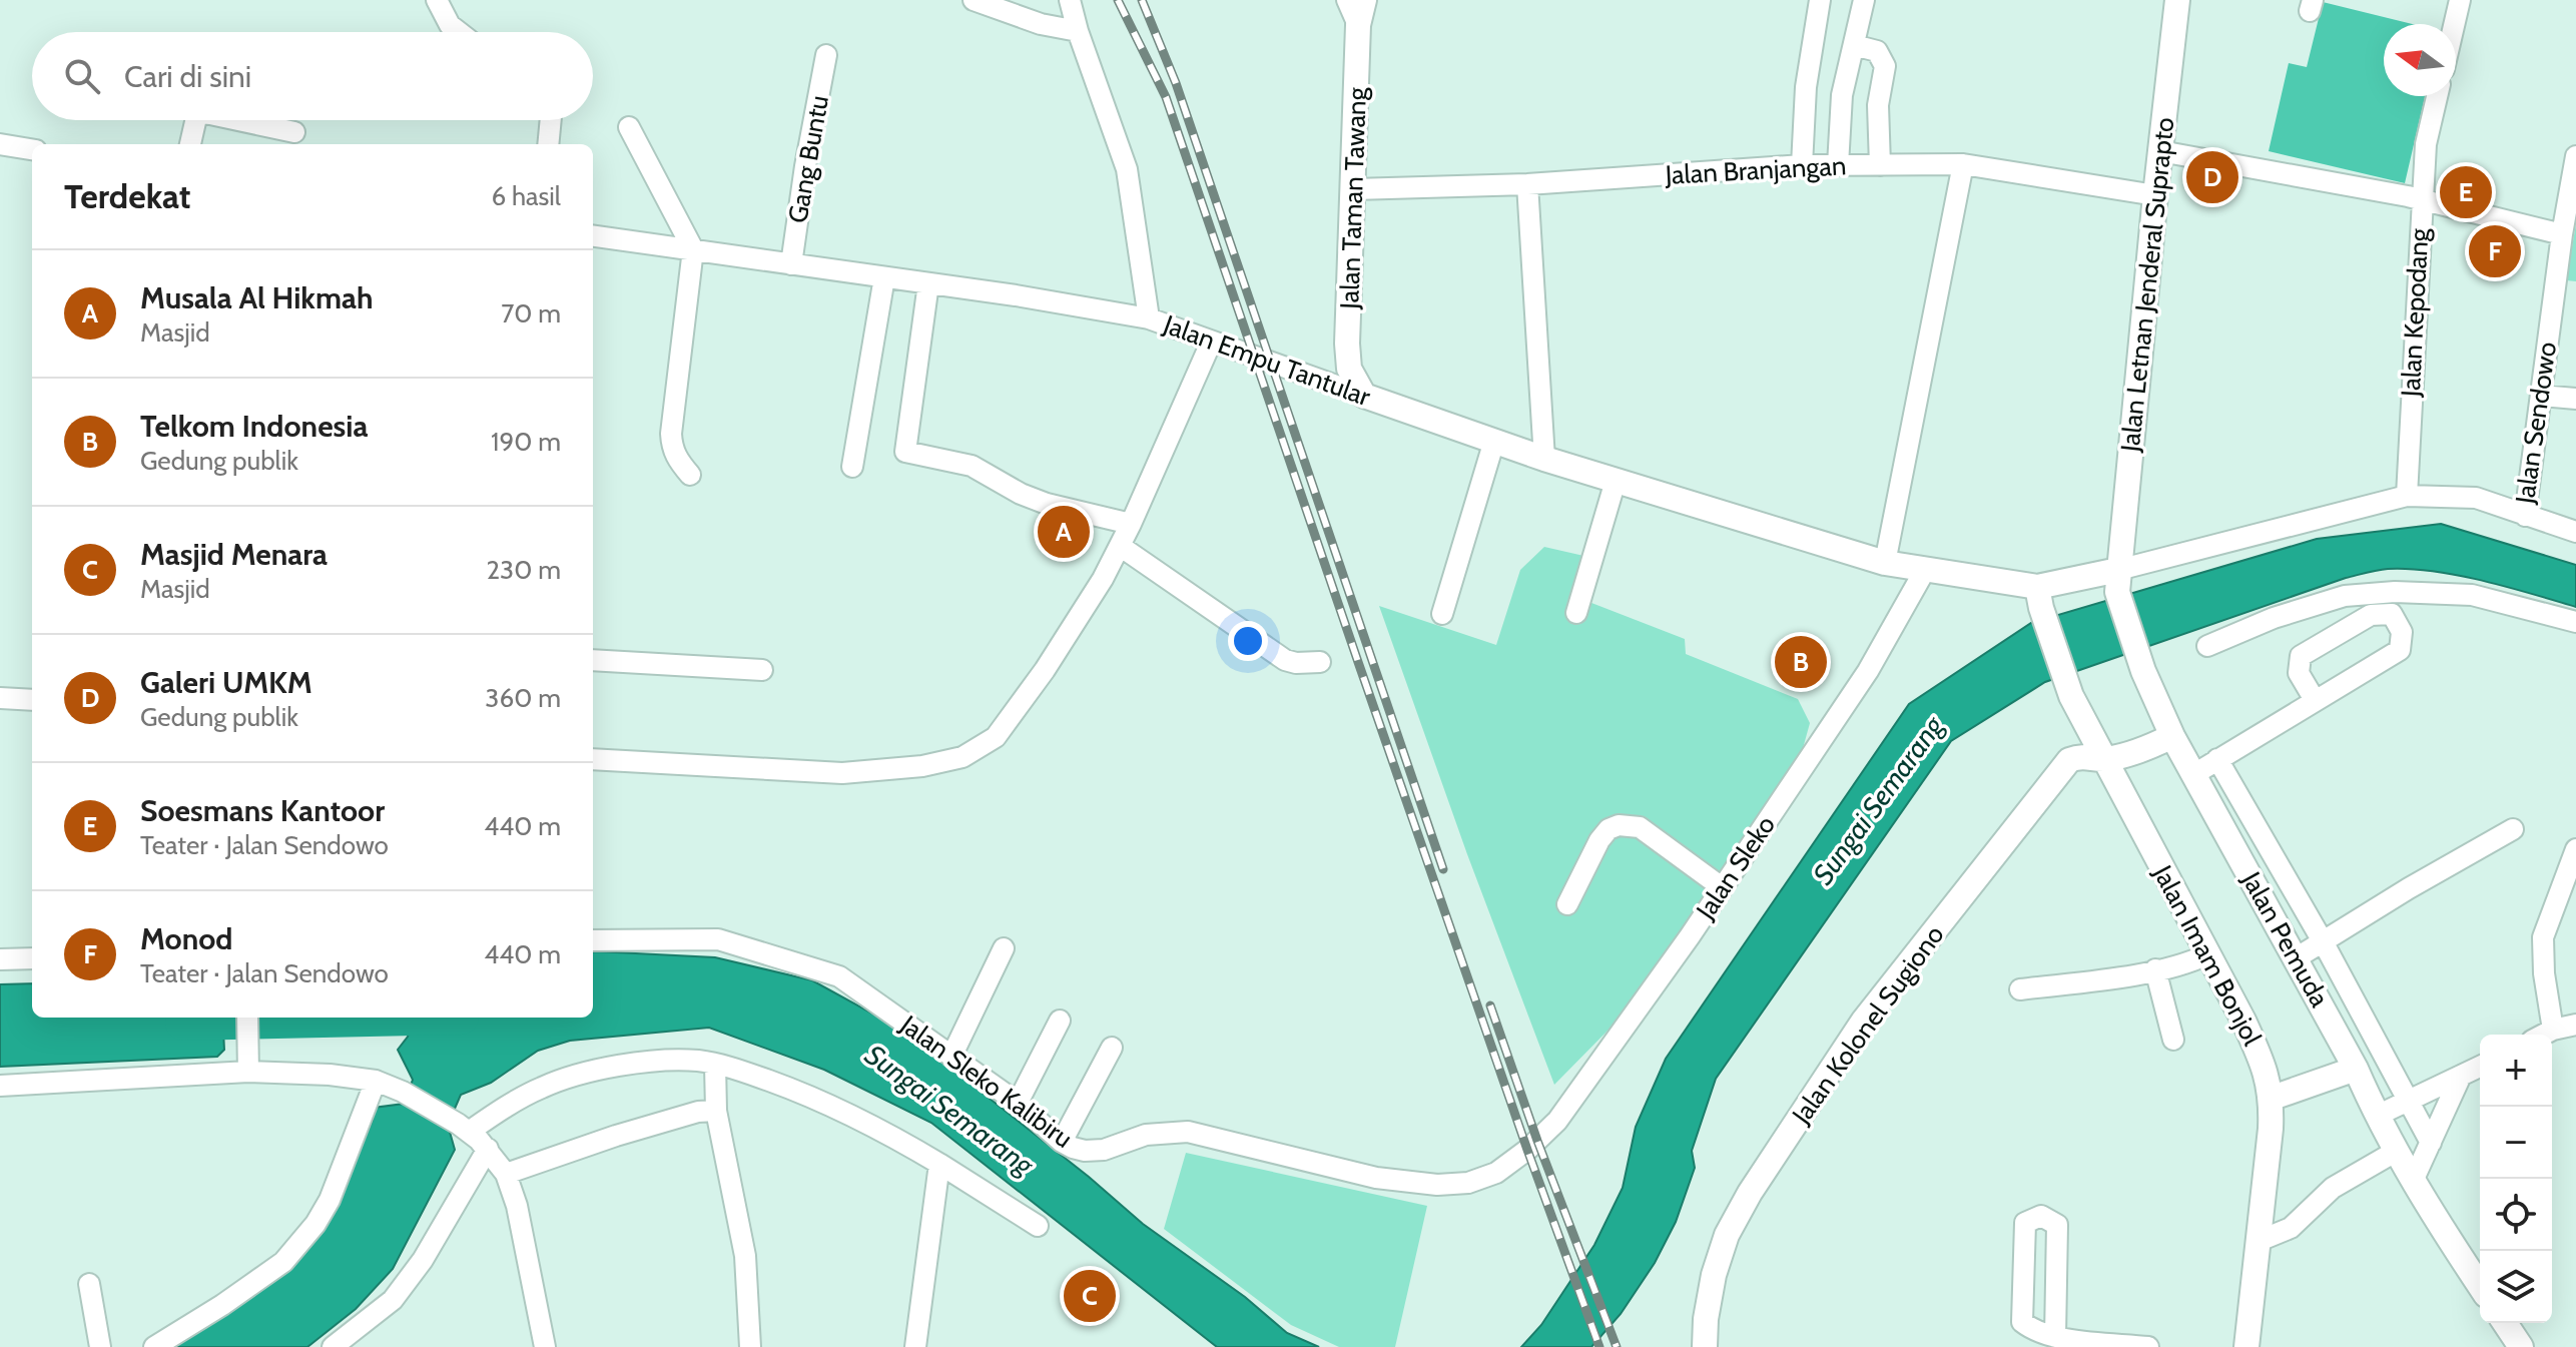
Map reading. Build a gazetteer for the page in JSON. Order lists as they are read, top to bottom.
{
  "streets": {
    "main road": [
      "Jalan Taman Tawang",
      "Jalan Letnan Jenderal Suprapto",
      "Jalan Empu Tantular",
      "Jalan Pemuda",
      "Jalan Imam Bonjol",
      "Jalan Kolonel Sugiono"
    ],
    "street": [
      "Gang Buntu",
      "Jalan Branjangan",
      "Jalan Kepodang",
      "Jalan Sendowo",
      "Jalan Sleko",
      "Jalan Sleko Kalibiru"
    ]
  },
  "crossings": [
    ["Gang Buntu", "Jalan Empu Tantular"],
    ["Jalan Branjangan", "Jalan Taman Tawang"],
    ["Jalan Branjangan", "Jalan Letnan Jenderal Suprapto"],
    ["Jalan Taman Tawang", "Jalan Empu Tantular"],
    ["Jalan Letnan Jenderal Suprapto", "Jalan Sendowo"],
    ["Jalan Letnan Jenderal Suprapto", "Jalan Pemuda"],
    ["Jalan Kepodang", "Jalan Sendowo"],
    ["Jalan Empu Tantular", "Jalan Sleko"],
    ["Jalan Empu Tantular", "Jalan Imam Bonjol"],
    ["Jalan Sendowo", "Jalan Pemuda"],
    ["Jalan Sleko", "Jalan Sleko Kalibiru"],
    ["Jalan Imam Bonjol", "Jalan Kolonel Sugiono"]
  ],
  "water": ["Sungai Semarang"],
  "north": "left",
  "page": {
    "search": "Cari di sini",
    "heading": ["Terdekat", "6 hasil"],
    "pins": [
      "D",
      "E",
      "F",
      "A",
      "B",
      "C"
    ],
    "list": [
      {
        "mark": "A",
        "name": "Musala Al Hikmah",
        "note": "Masjid",
        "value": "70 m"
      },
      {
        "mark": "B",
        "name": "Telkom Indonesia",
        "note": "Gedung publik",
        "value": "190 m"
      },
      {
        "mark": "C",
        "name": "Masjid Menara",
        "note": "Masjid",
        "value": "230 m"
      },
      {
        "mark": "D",
        "name": "Galeri UMKM",
        "note": "Gedung publik",
        "value": "360 m"
      },
      {
        "mark": "E",
        "name": "Soesmans Kantoor",
        "note": "Teater · Jalan Sendowo",
        "value": "440 m"
      },
      {
        "mark": "F",
        "name": "Monod",
        "note": "Teater · Jalan Sendowo",
        "value": "440 m"
      }
    ],
    "map_buttons": ["+", "−"]
  }
}
